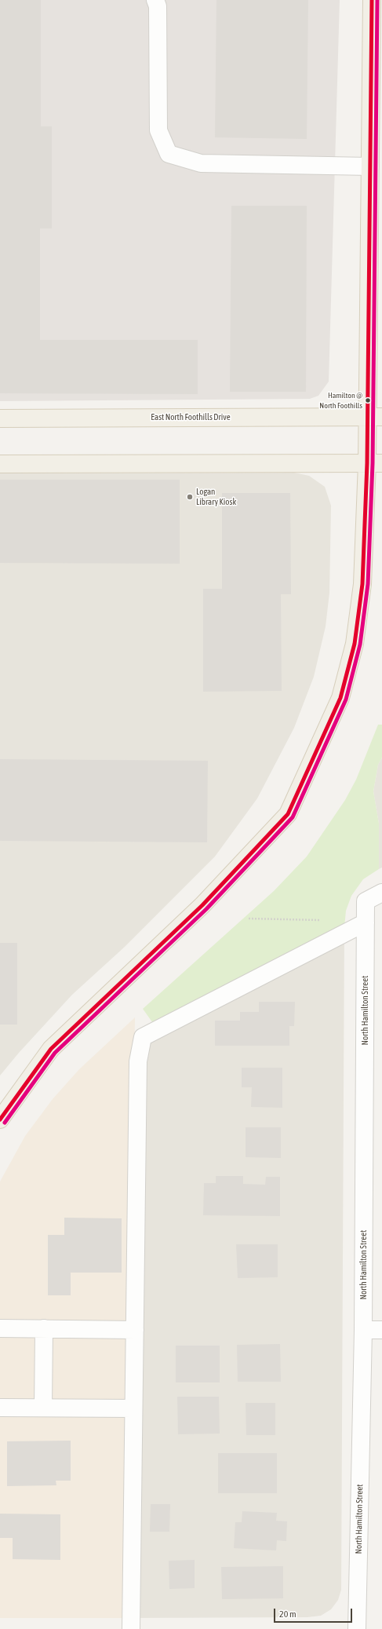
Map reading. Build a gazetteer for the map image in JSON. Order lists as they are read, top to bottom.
{
  "streets": {
    "main road": ["East North Foothills Drive"],
    "street": ["North Hamilton Street"]
  },
  "places": ["Hamilton @ North Foothills", "Logan Library Kiosk"],
  "scale_bar": "20 m"
}
